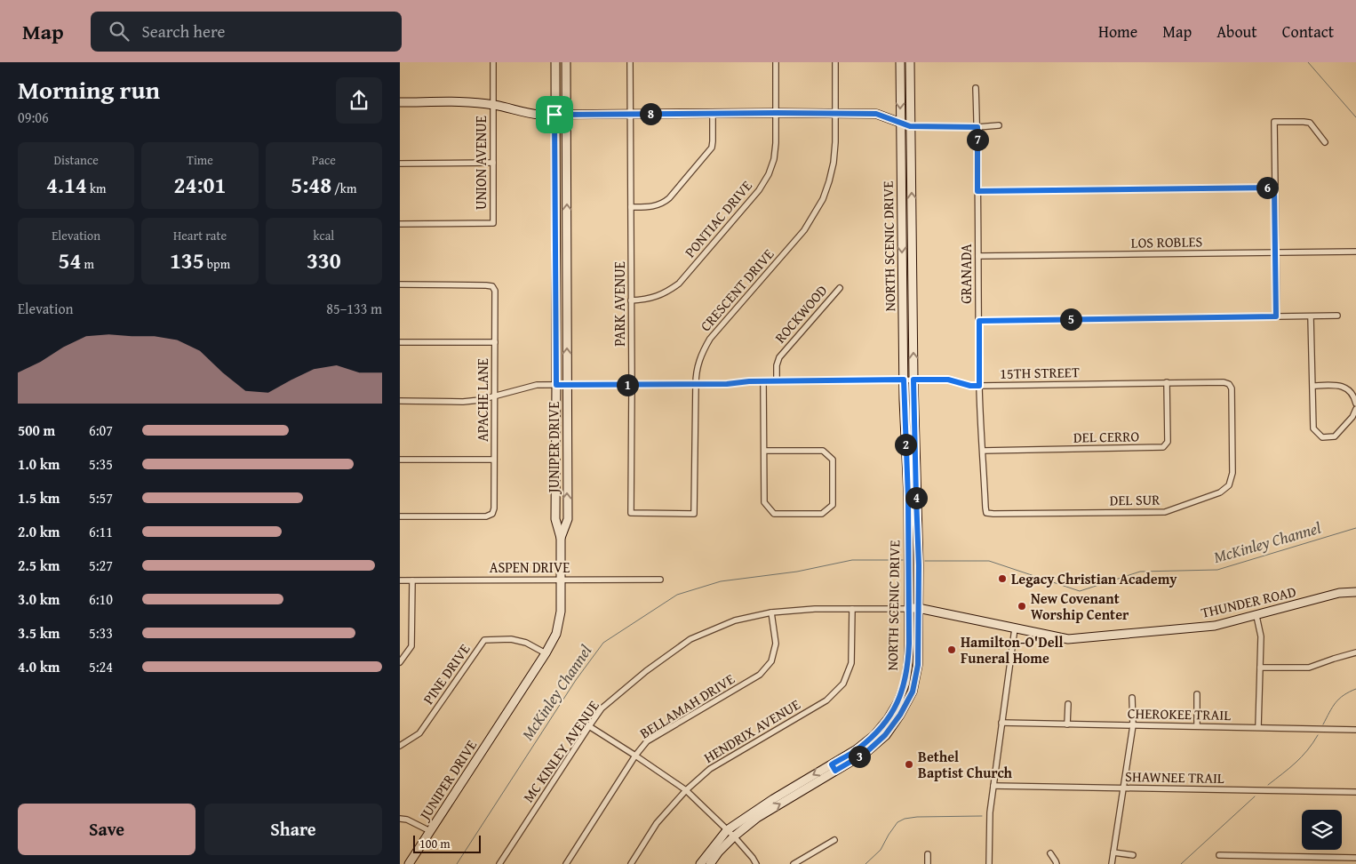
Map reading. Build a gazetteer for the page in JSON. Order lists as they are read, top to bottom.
{
  "streets": {
    "street": [
      "UNION AVENUE",
      "PONTIAC DRIVE",
      "LOS ROBLES",
      "NORTH SCENIC DRIVE",
      "GRANADA",
      "CRESCENT DRIVE",
      "PARK AVENUE",
      "ROCKWOOD",
      "15TH STREET",
      "APACHE LANE",
      "DEL CERRO",
      "JUNIPER DRIVE",
      "DEL SUR",
      "ASPEN DRIVE",
      "THUNDER ROAD",
      "PINE DRIVE",
      "BELLAMAH DRIVE",
      "CHEROKEE TRAIL",
      "HENDRIX AVENUE",
      "MC KINLEY AVENUE",
      "SHAWNEE TRAIL"
    ]
  },
  "crossings": [
    ["PONTIAC DRIVE", "PARK AVENUE"],
    ["LOS ROBLES", "GRANADA"],
    ["NORTH SCENIC DRIVE", "15TH STREET"],
    ["NORTH SCENIC DRIVE", "THUNDER ROAD"],
    ["NORTH SCENIC DRIVE", "MC KINLEY AVENUE"],
    ["GRANADA", "15TH STREET"],
    ["GRANADA", "DEL CERRO"],
    ["GRANADA", "DEL SUR"],
    ["CRESCENT DRIVE", "PARK AVENUE"],
    ["CRESCENT DRIVE", "15TH STREET"],
    ["PARK AVENUE", "15TH STREET"],
    ["ROCKWOOD", "15TH STREET"],
    ["15TH STREET", "APACHE LANE"],
    ["15TH STREET", "DEL CERRO"],
    ["15TH STREET", "JUNIPER DRIVE"],
    ["15TH STREET", "DEL SUR"],
    ["JUNIPER DRIVE", "ASPEN DRIVE"],
    ["JUNIPER DRIVE", "PINE DRIVE"],
    ["THUNDER ROAD", "MC KINLEY AVENUE"],
    ["BELLAMAH DRIVE", "MC KINLEY AVENUE"],
    ["HENDRIX AVENUE", "MC KINLEY AVENUE"]
  ],
  "water": ["McKinley Channel"],
  "places": [
    "Legacy Christian Academy",
    "New Covenant Worship Center",
    "Hamilton-O'Dell Funeral Home",
    "Bethel Baptist Church"
  ],
  "scale_bar": "100 m",
  "page": {
    "header": "Map",
    "search": "Search here",
    "nav": [
      "Home",
      "Map",
      "About",
      "Contact"
    ],
    "heading": ["Morning run", "09:06"],
    "pins": [
      "8",
      "7",
      "6",
      "5",
      "1",
      "2",
      "4",
      "3"
    ],
    "stats": [
      ["Distance", "4.14 km"],
      ["Time", "24:01"],
      ["Pace", "5:48 /km"],
      ["Elevation", "54 m"],
      ["Heart rate", "135 bpm"],
      ["kcal", "330"]
    ],
    "chart": ["Elevation", "85–133 m"],
    "list": [
      {
        "name": "500 m",
        "note": "6:07"
      },
      {
        "name": "1.0 km",
        "note": "5:35"
      },
      {
        "name": "1.5 km",
        "note": "5:57"
      },
      {
        "name": "2.0 km",
        "note": "6:11"
      },
      {
        "name": "2.5 km",
        "note": "5:27"
      },
      {
        "name": "3.0 km",
        "note": "6:10"
      },
      {
        "name": "3.5 km",
        "note": "5:33"
      },
      {
        "name": "4.0 km",
        "note": "5:24"
      }
    ],
    "buttons": ["Save", "Share"],
    "scale": "100 m"
  }
}
